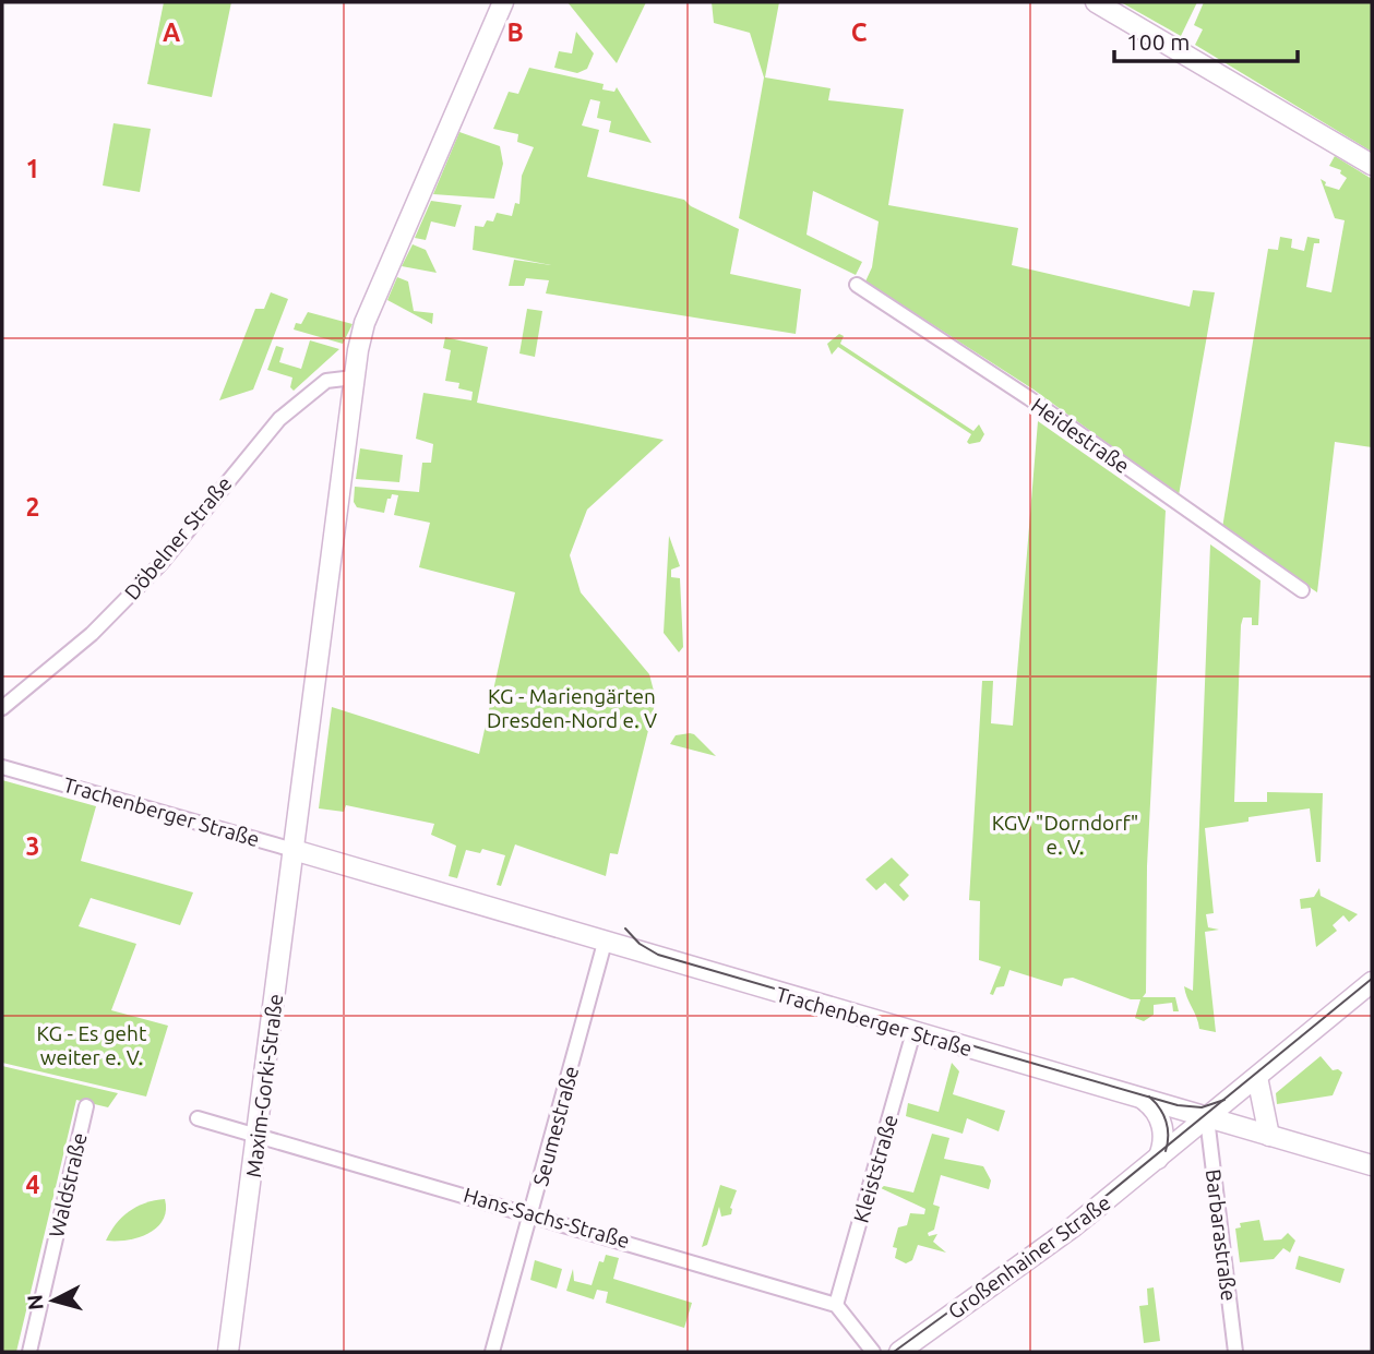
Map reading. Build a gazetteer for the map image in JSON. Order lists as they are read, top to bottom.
{
  "streets": {
    "street": [
      "Heidestraße",
      "Döbelner Straße",
      "Trachenberger Straße",
      "Maxim-Gorki-Straße",
      "Seumestraße",
      "Kleiststraße",
      "Waldstraße",
      "Hans-Sachs-Straße",
      "Barbarastraße",
      "Großenhainer Straße"
    ]
  },
  "crossings": [
    ["Döbelner Straße", "Maxim-Gorki-Straße"],
    ["Trachenberger Straße", "Maxim-Gorki-Straße"],
    ["Trachenberger Straße", "Seumestraße"],
    ["Trachenberger Straße", "Kleiststraße"],
    ["Trachenberger Straße", "Barbarastraße"],
    ["Trachenberger Straße", "Großenhainer Straße"],
    ["Maxim-Gorki-Straße", "Hans-Sachs-Straße"],
    ["Seumestraße", "Hans-Sachs-Straße"],
    ["Kleiststraße", "Hans-Sachs-Straße"],
    ["Barbarastraße", "Großenhainer Straße"]
  ],
  "parks": ["KG - Mariengärten Dresden-Nord e. V", "KGV \"Dorndorf\" e. V.", "KG - Es geht weiter e. V."],
  "scale_bar": "100 m",
  "north": "left",
  "grid": {
    "columns": ["A", "B", "C"],
    "rows": [
      "1",
      "2",
      "3",
      "4"
    ]
  }
}
